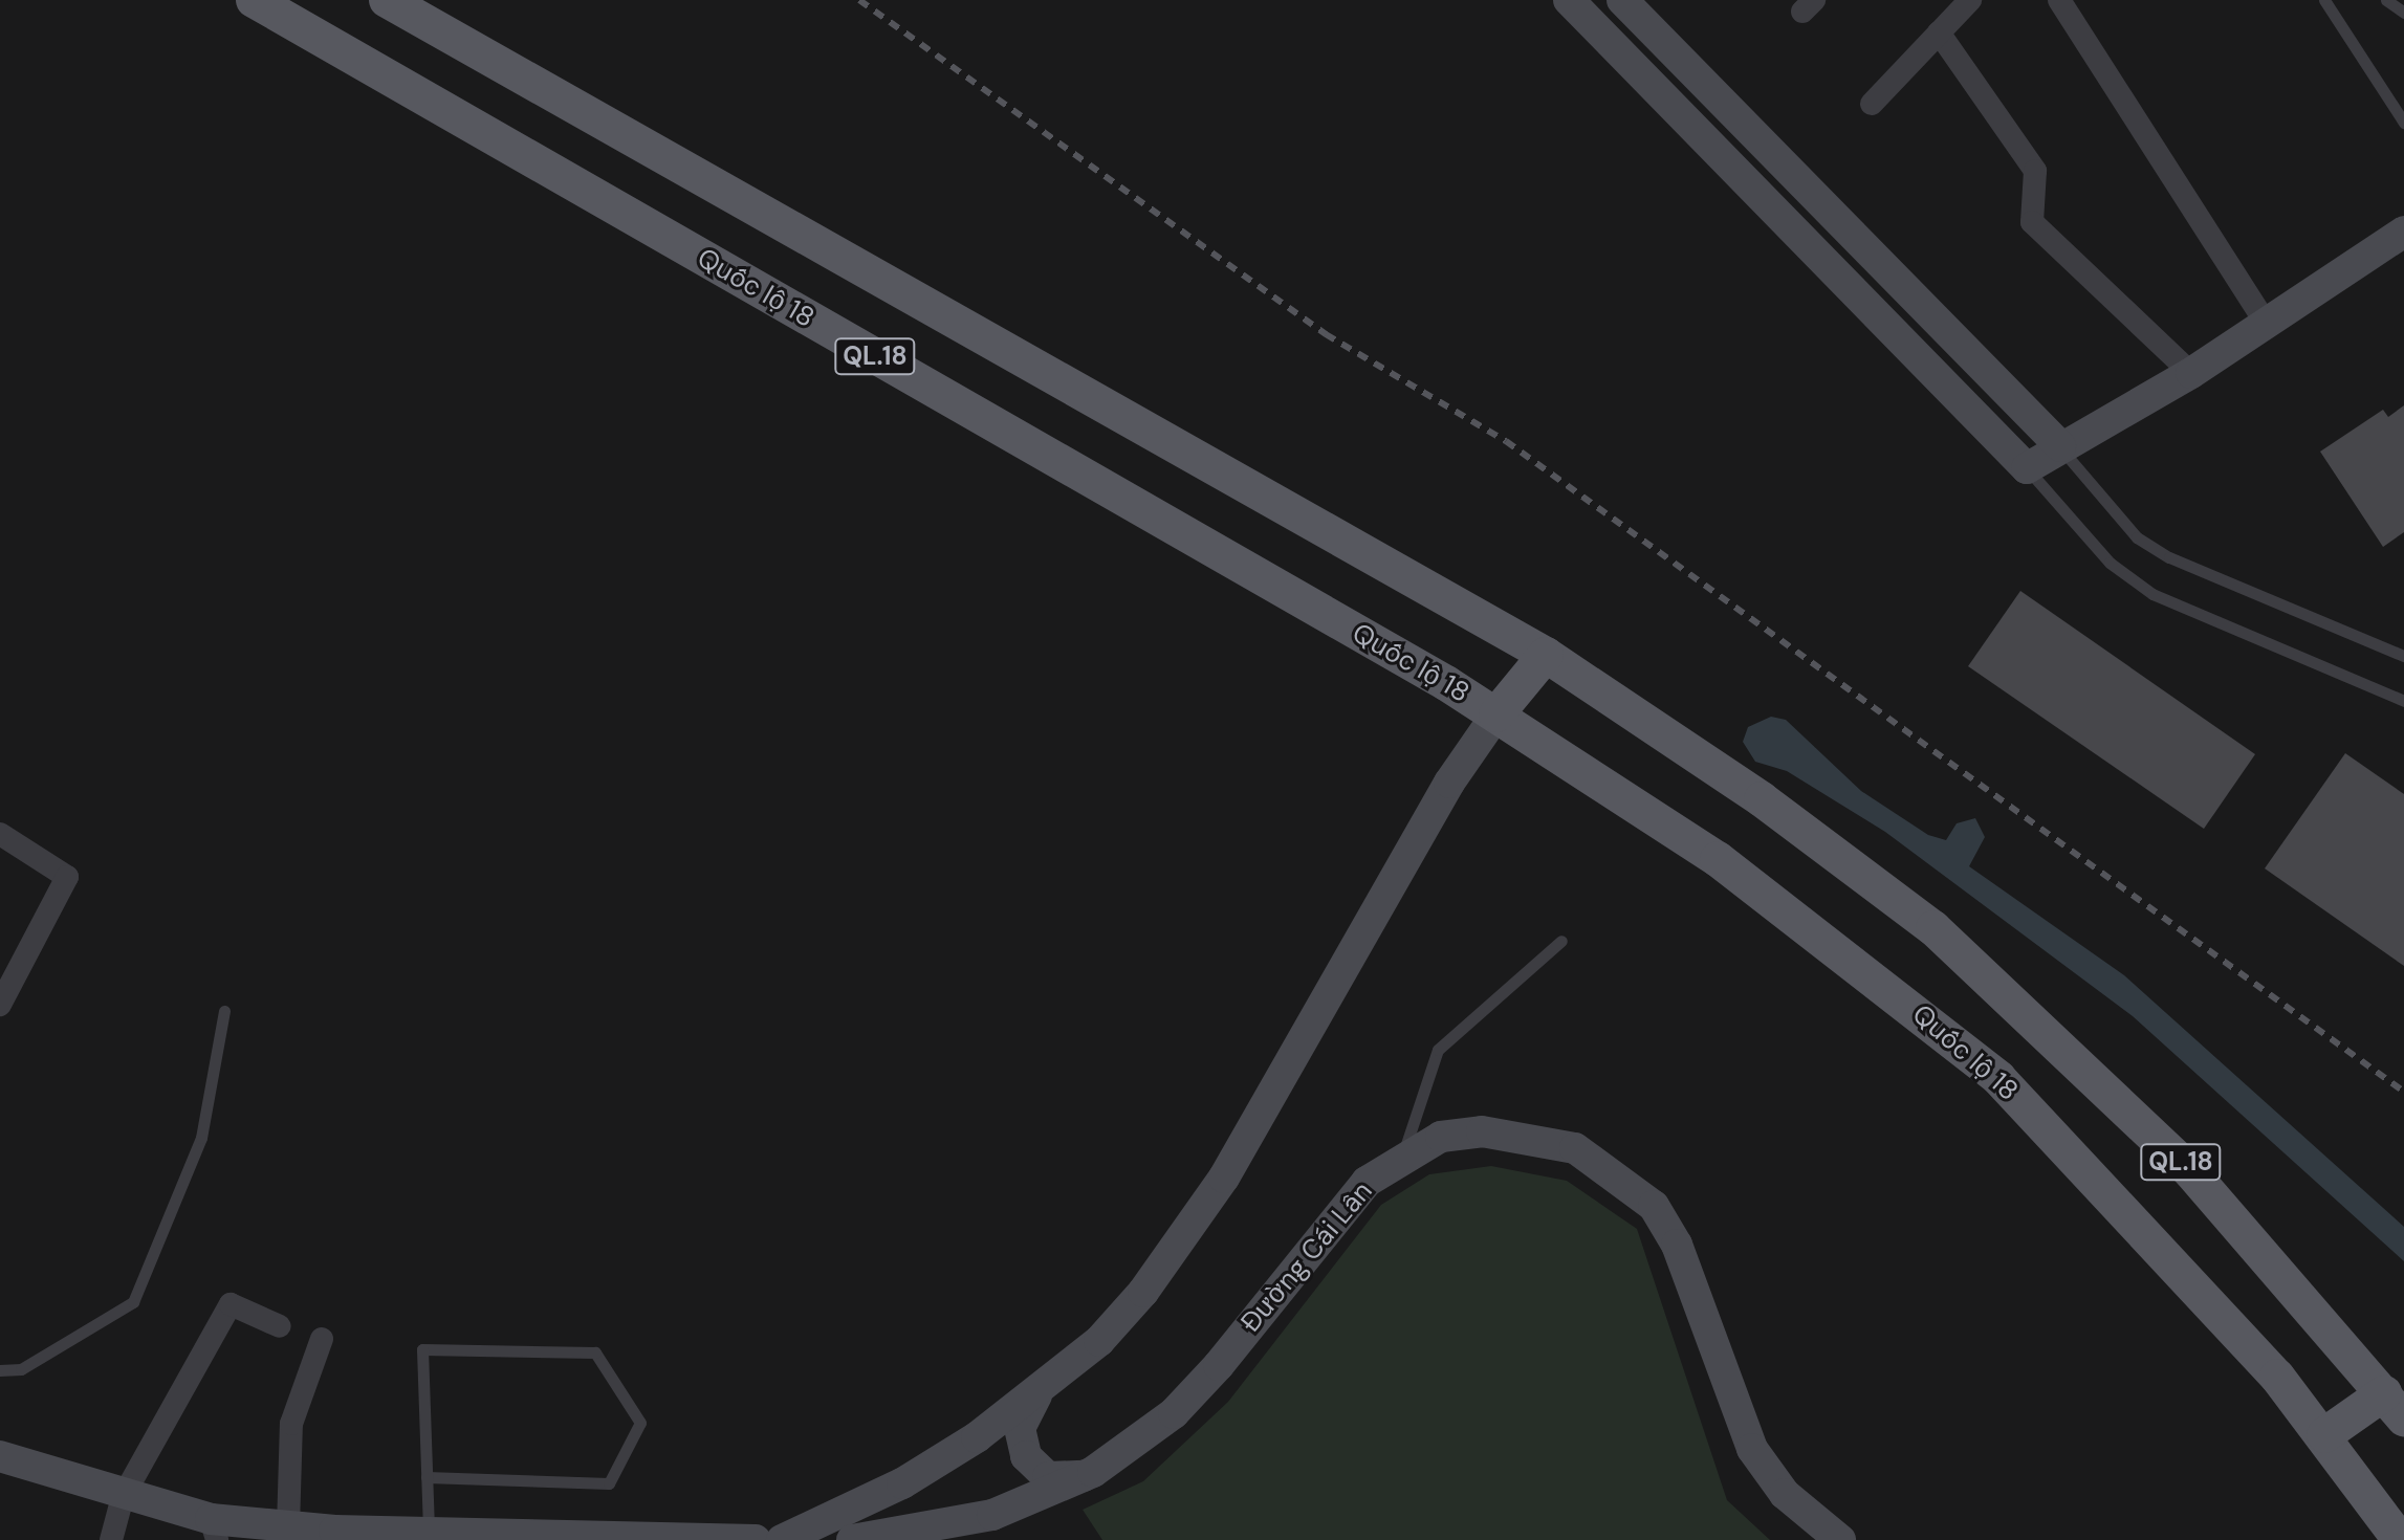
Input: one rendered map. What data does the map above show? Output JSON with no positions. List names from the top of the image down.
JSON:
{
  "streets": {
    "main road": ["Quốc lộ 18", "QL.18", "Đường Cái Lân"]
  }
}
